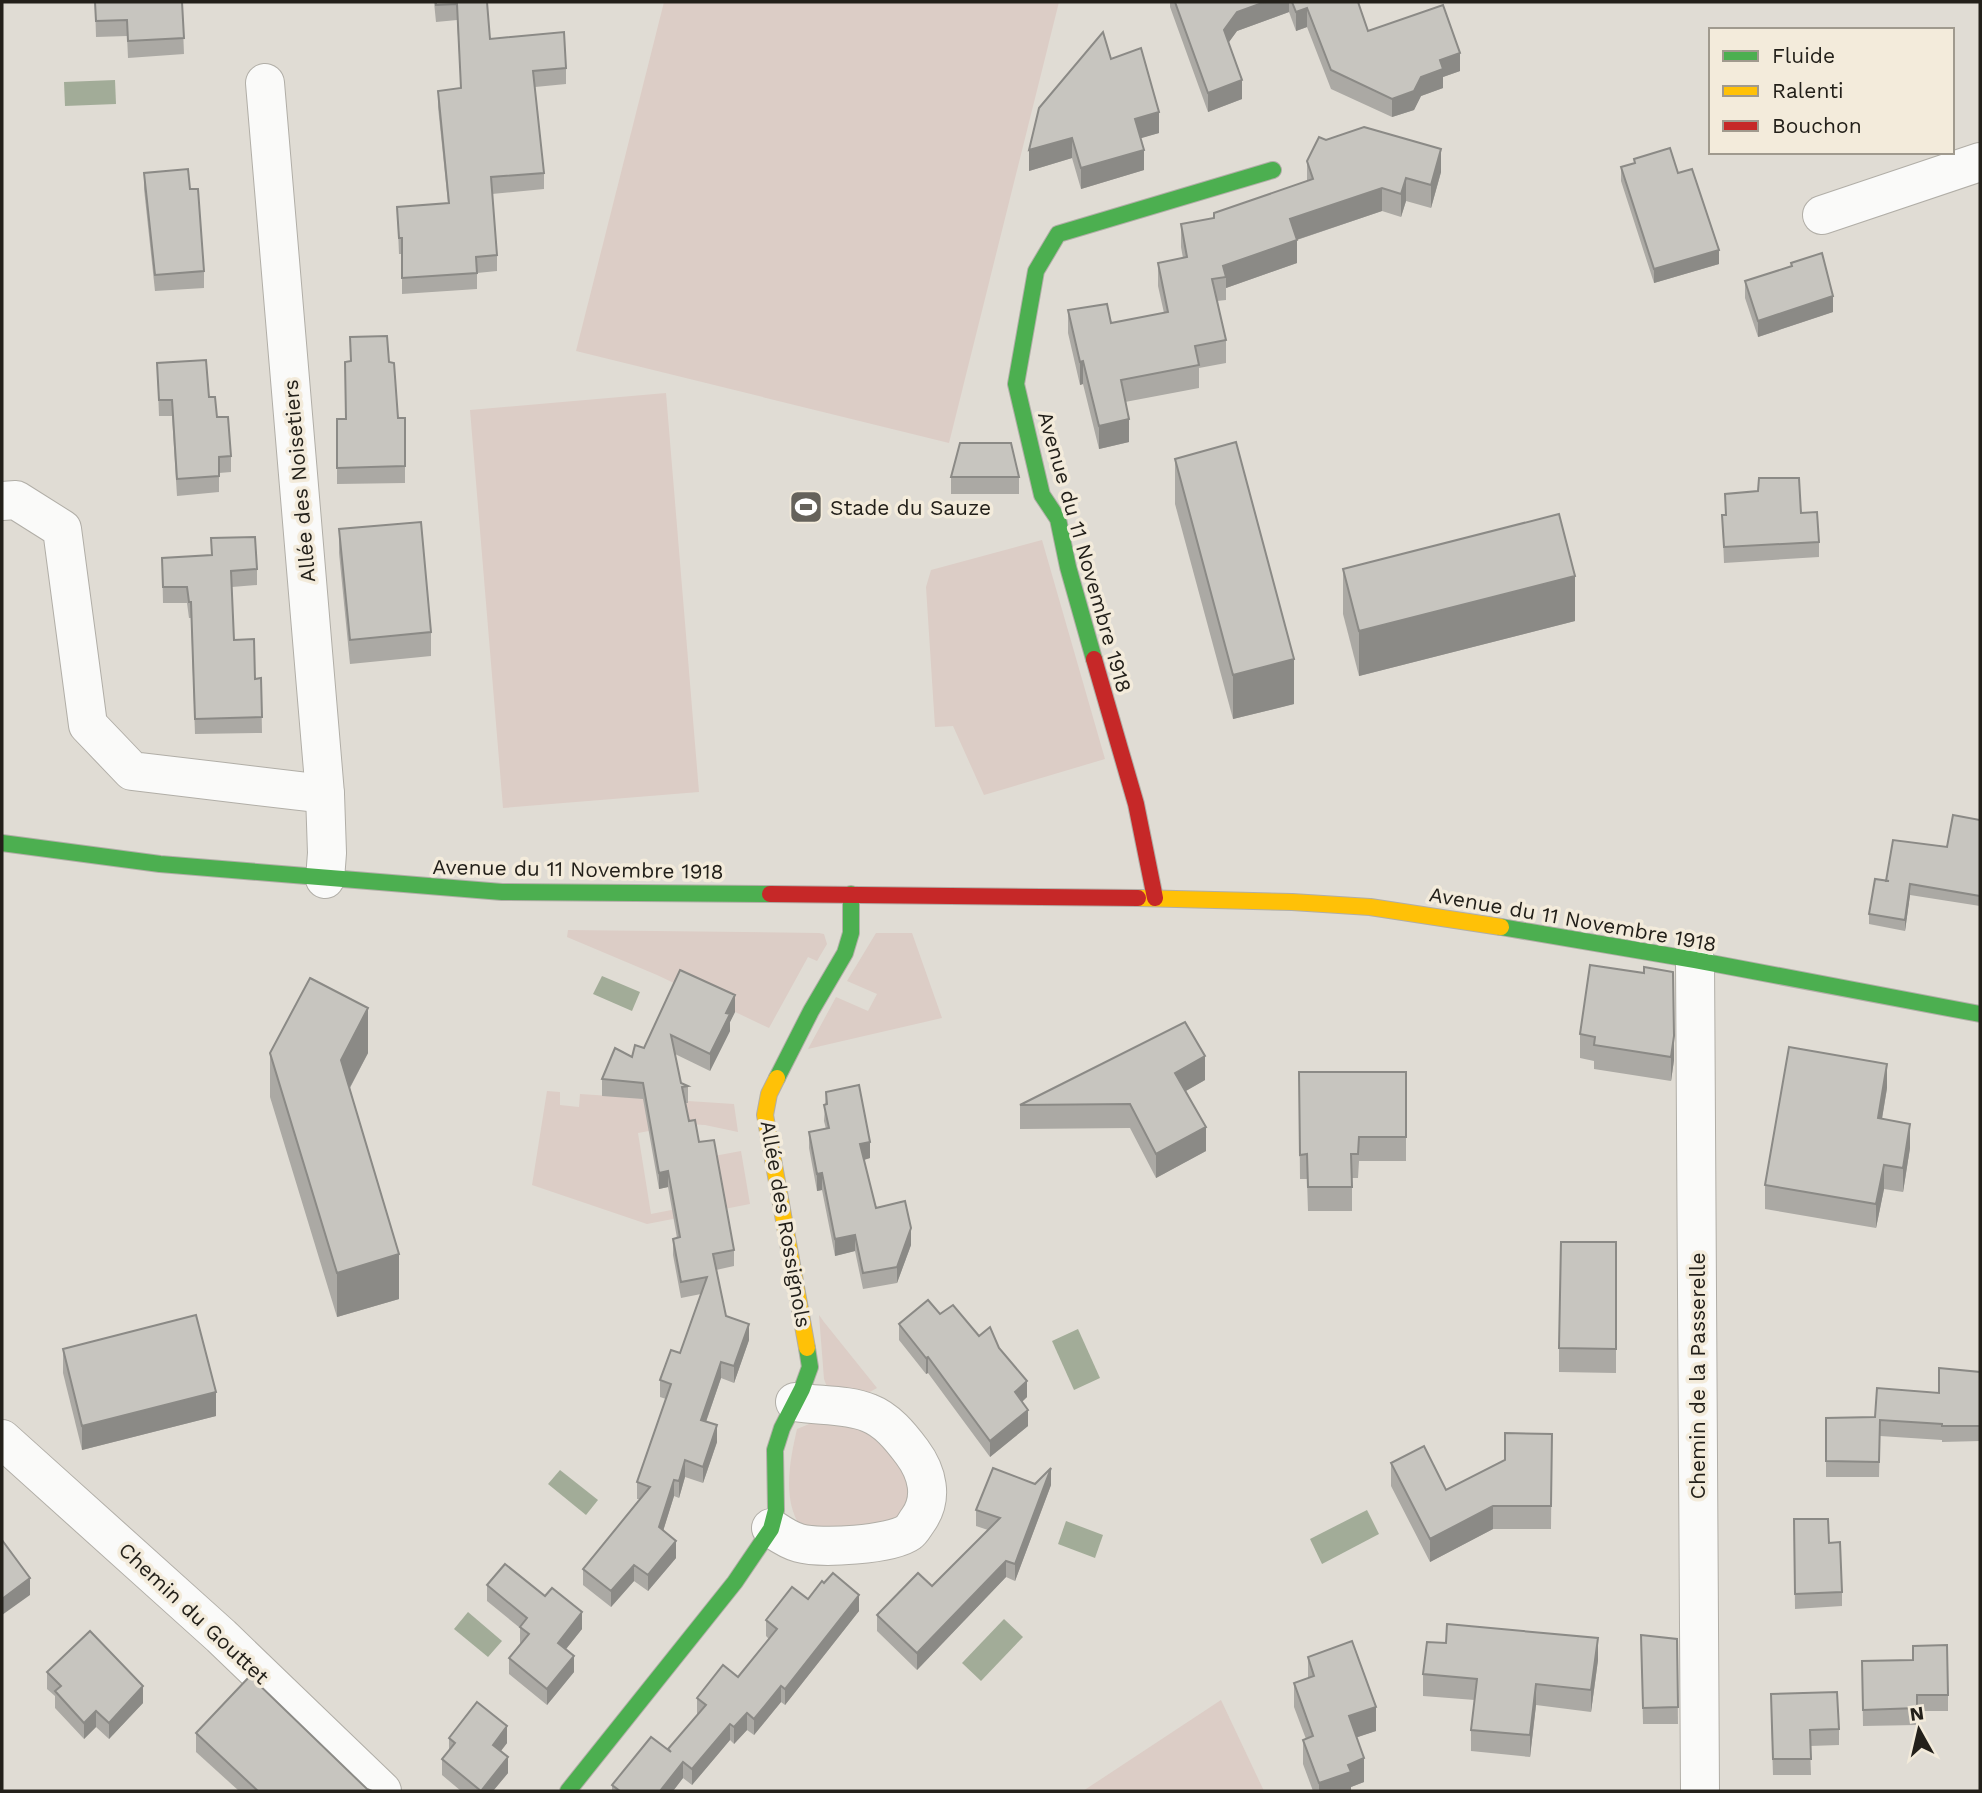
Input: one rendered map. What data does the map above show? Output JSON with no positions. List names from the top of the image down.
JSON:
{
  "streets": {
    "main road": ["Avenue du 11 Novembre 1918", "Allée des Rossignols"],
    "street": ["Allée des Noisetiers", "Chemin de la Passerelle", "Chemin du Gouttet"]
  },
  "crossings": [
    ["Allée des Noisetiers", "Avenue du 11 Novembre 1918"],
    ["Avenue du 11 Novembre 1918", "Allée des Rossignols"],
    ["Avenue du 11 Novembre 1918", "Chemin de la Passerelle"]
  ],
  "places": {
    "sports": ["Stade du Sauze"]
  },
  "legend": ["Fluide", "Ralenti", "Bouchon"],
  "north": "top"
}
